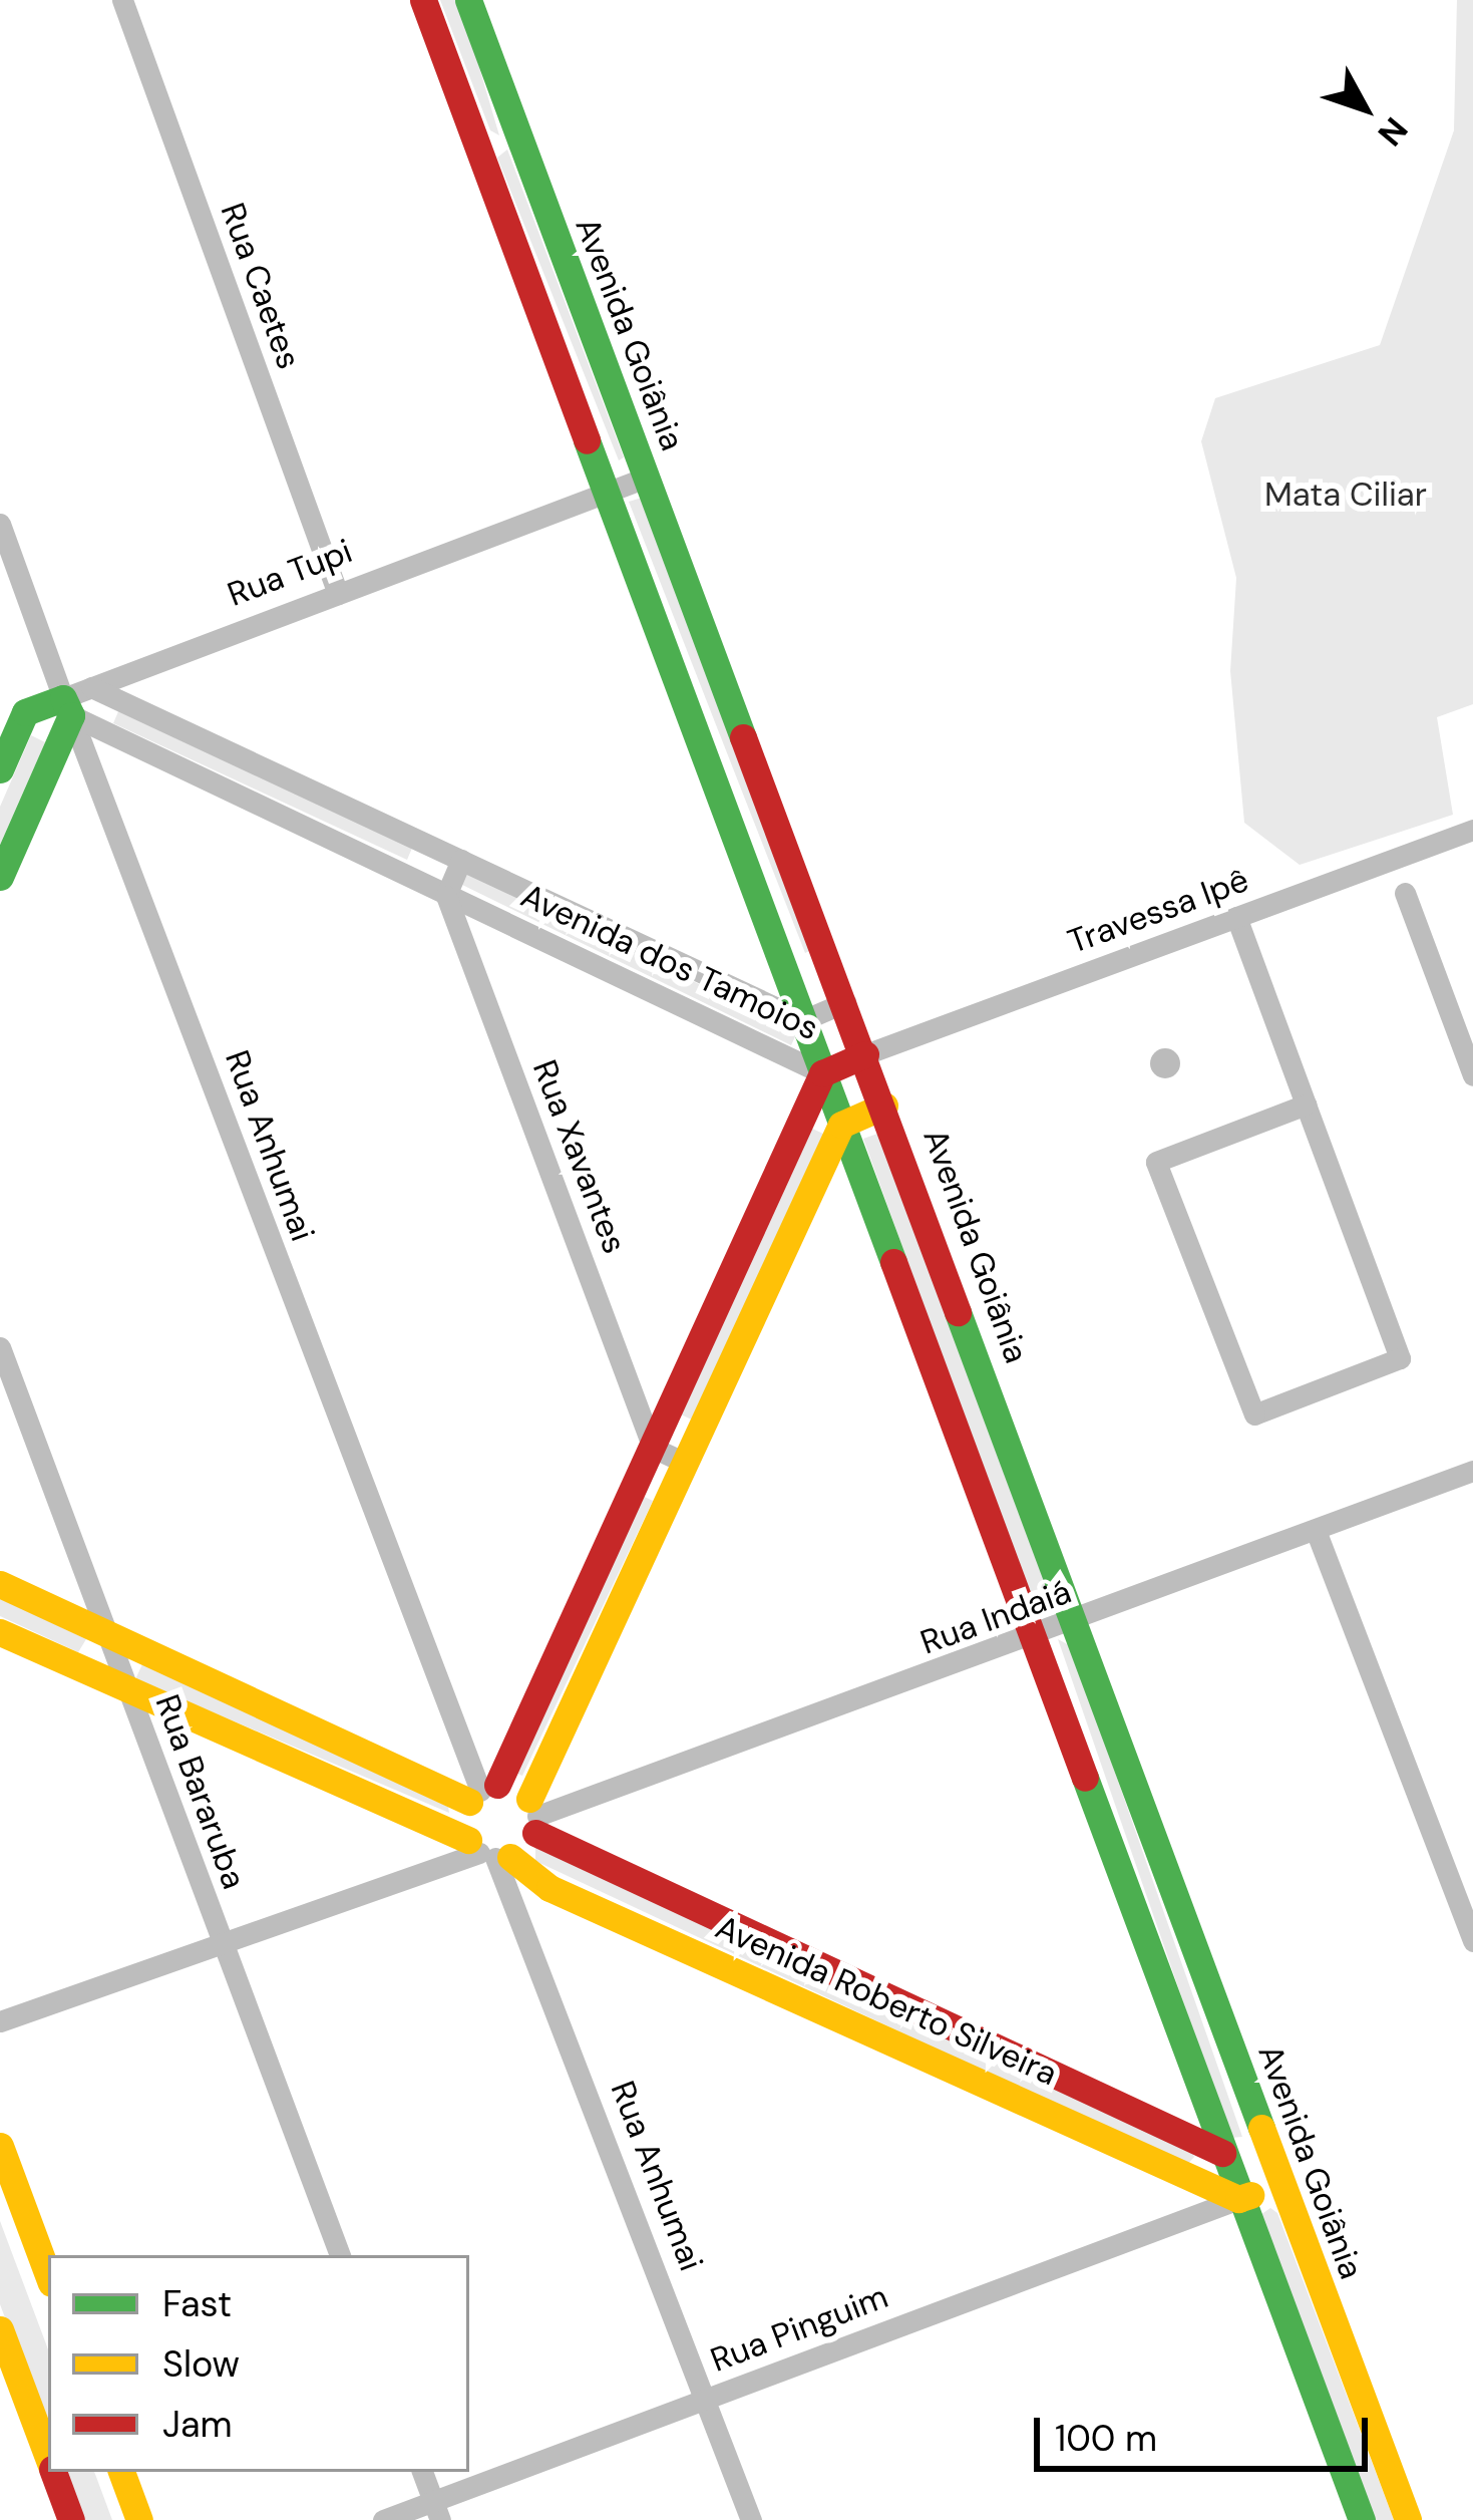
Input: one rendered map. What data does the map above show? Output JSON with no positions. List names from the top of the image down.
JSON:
{
  "streets": {
    "street": [
      "Rua Caetes",
      "Avenida Goiânia",
      "Rua Tupi",
      "Travessa Ipê",
      "Avenida dos Tamoios",
      "Rua Anhumai",
      "Rua Xavantes",
      "Rua Indaiá",
      "Rua Bararuba",
      "Avenida Roberto Silveira",
      "Rua Pinguim"
    ]
  },
  "crossings": [
    ["Rua Caetes", "Rua Tupi"],
    ["Avenida Goiânia", "Rua Tupi"],
    ["Avenida Goiânia", "Travessa Ipê"],
    ["Avenida Goiânia", "Rua Indaiá"],
    ["Rua Tupi", "Avenida dos Tamoios"],
    ["Rua Tupi", "Rua Anhumai"],
    ["Avenida dos Tamoios", "Rua Anhumai"],
    ["Avenida dos Tamoios", "Rua Xavantes"],
    ["Avenida dos Tamoios", "Avenida Roberto Silveira"],
    ["Rua Anhumai", "Avenida Roberto Silveira"],
    ["Rua Anhumai", "Rua Pinguim"],
    ["Rua Indaiá", "Avenida Roberto Silveira"],
    ["Rua Bararuba", "Avenida Roberto Silveira"],
    ["Avenida Roberto Silveira", "Rua Pinguim"]
  ],
  "parks": ["Mata Ciliar"],
  "legend": ["Fast", "Slow", "Jam"],
  "scale_bar": "100 m",
  "north": "bottom right"
}
